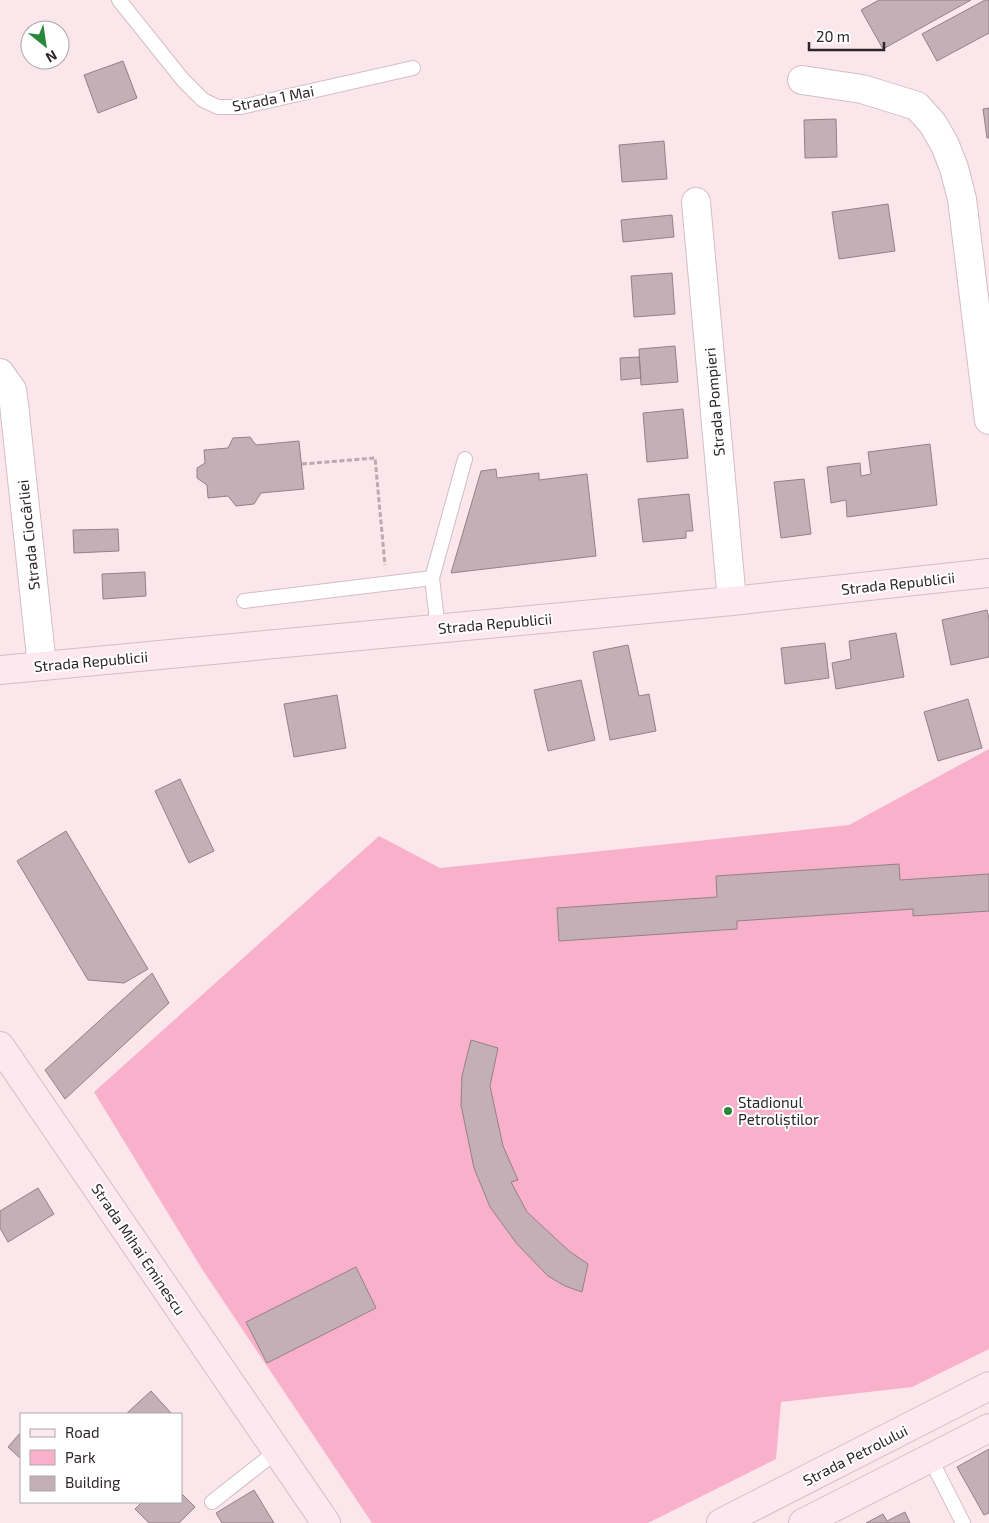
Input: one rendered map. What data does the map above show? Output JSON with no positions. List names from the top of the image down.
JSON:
{
  "streets": {
    "main road": ["Strada Republicii", "Strada Mihai Eminescu", "Strada Petrolului"],
    "street": ["Strada Pompieri", "Strada Ciocârliei"],
    "lane": ["Strada 1 Mai"]
  },
  "crossings": [
    ["Strada Pompieri", "Strada Republicii"],
    ["Strada Ciocârliei", "Strada Republicii"]
  ],
  "places": ["Stadionul Petroliștilor"],
  "legend": ["Road", "Park", "Building"],
  "scale_bar": "20 m",
  "north": "bottom right"
}
